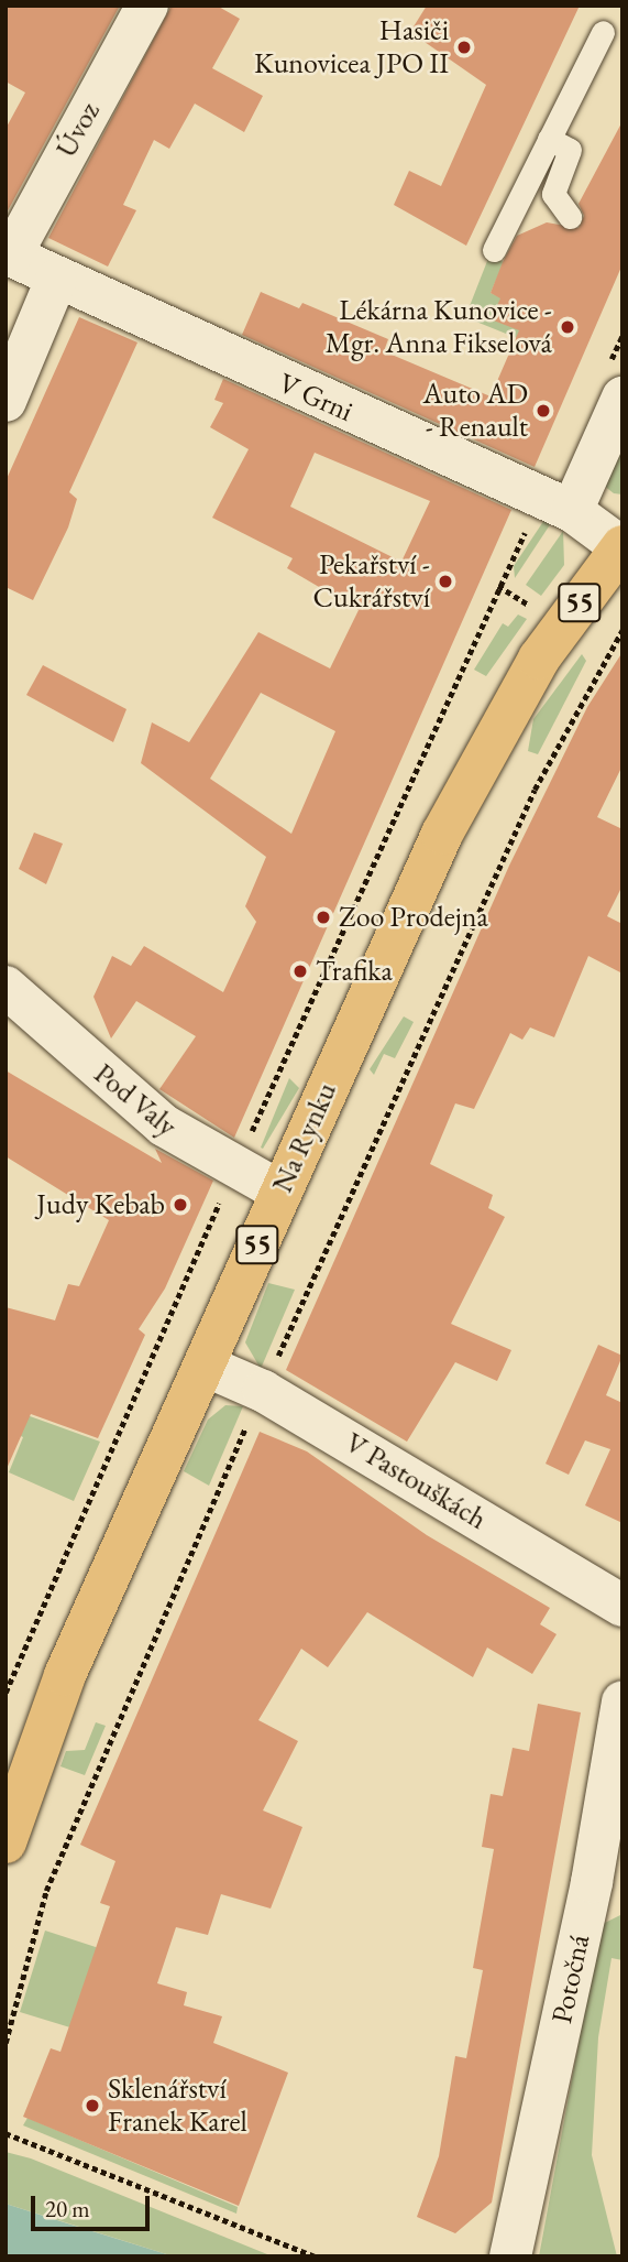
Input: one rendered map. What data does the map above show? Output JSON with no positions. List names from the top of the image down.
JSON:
{
  "streets": {
    "main road": ["55", "Na Rynku"],
    "street": [
      "Úvoz",
      "V Grni",
      "Pod Valy",
      "V Pastouškách",
      "Potočná"
    ]
  },
  "crossings": [
    ["Úvoz", "V Grni"],
    ["V Grni", "Na Rynku"],
    ["Pod Valy", "Na Rynku"],
    ["Na Rynku", "V Pastouškách"]
  ],
  "places": [
    "Hasiči Kunovicea JPO II",
    "Lékárna Kunovice - Mgr. Anna Fikselová",
    "Auto AD - Renault",
    "Pekařství - Cukrářství",
    "Zoo Prodejna",
    "Trafika",
    "Judy Kebab",
    "Sklenářství Franek Karel"
  ],
  "scale_bar": "20 m"
}
